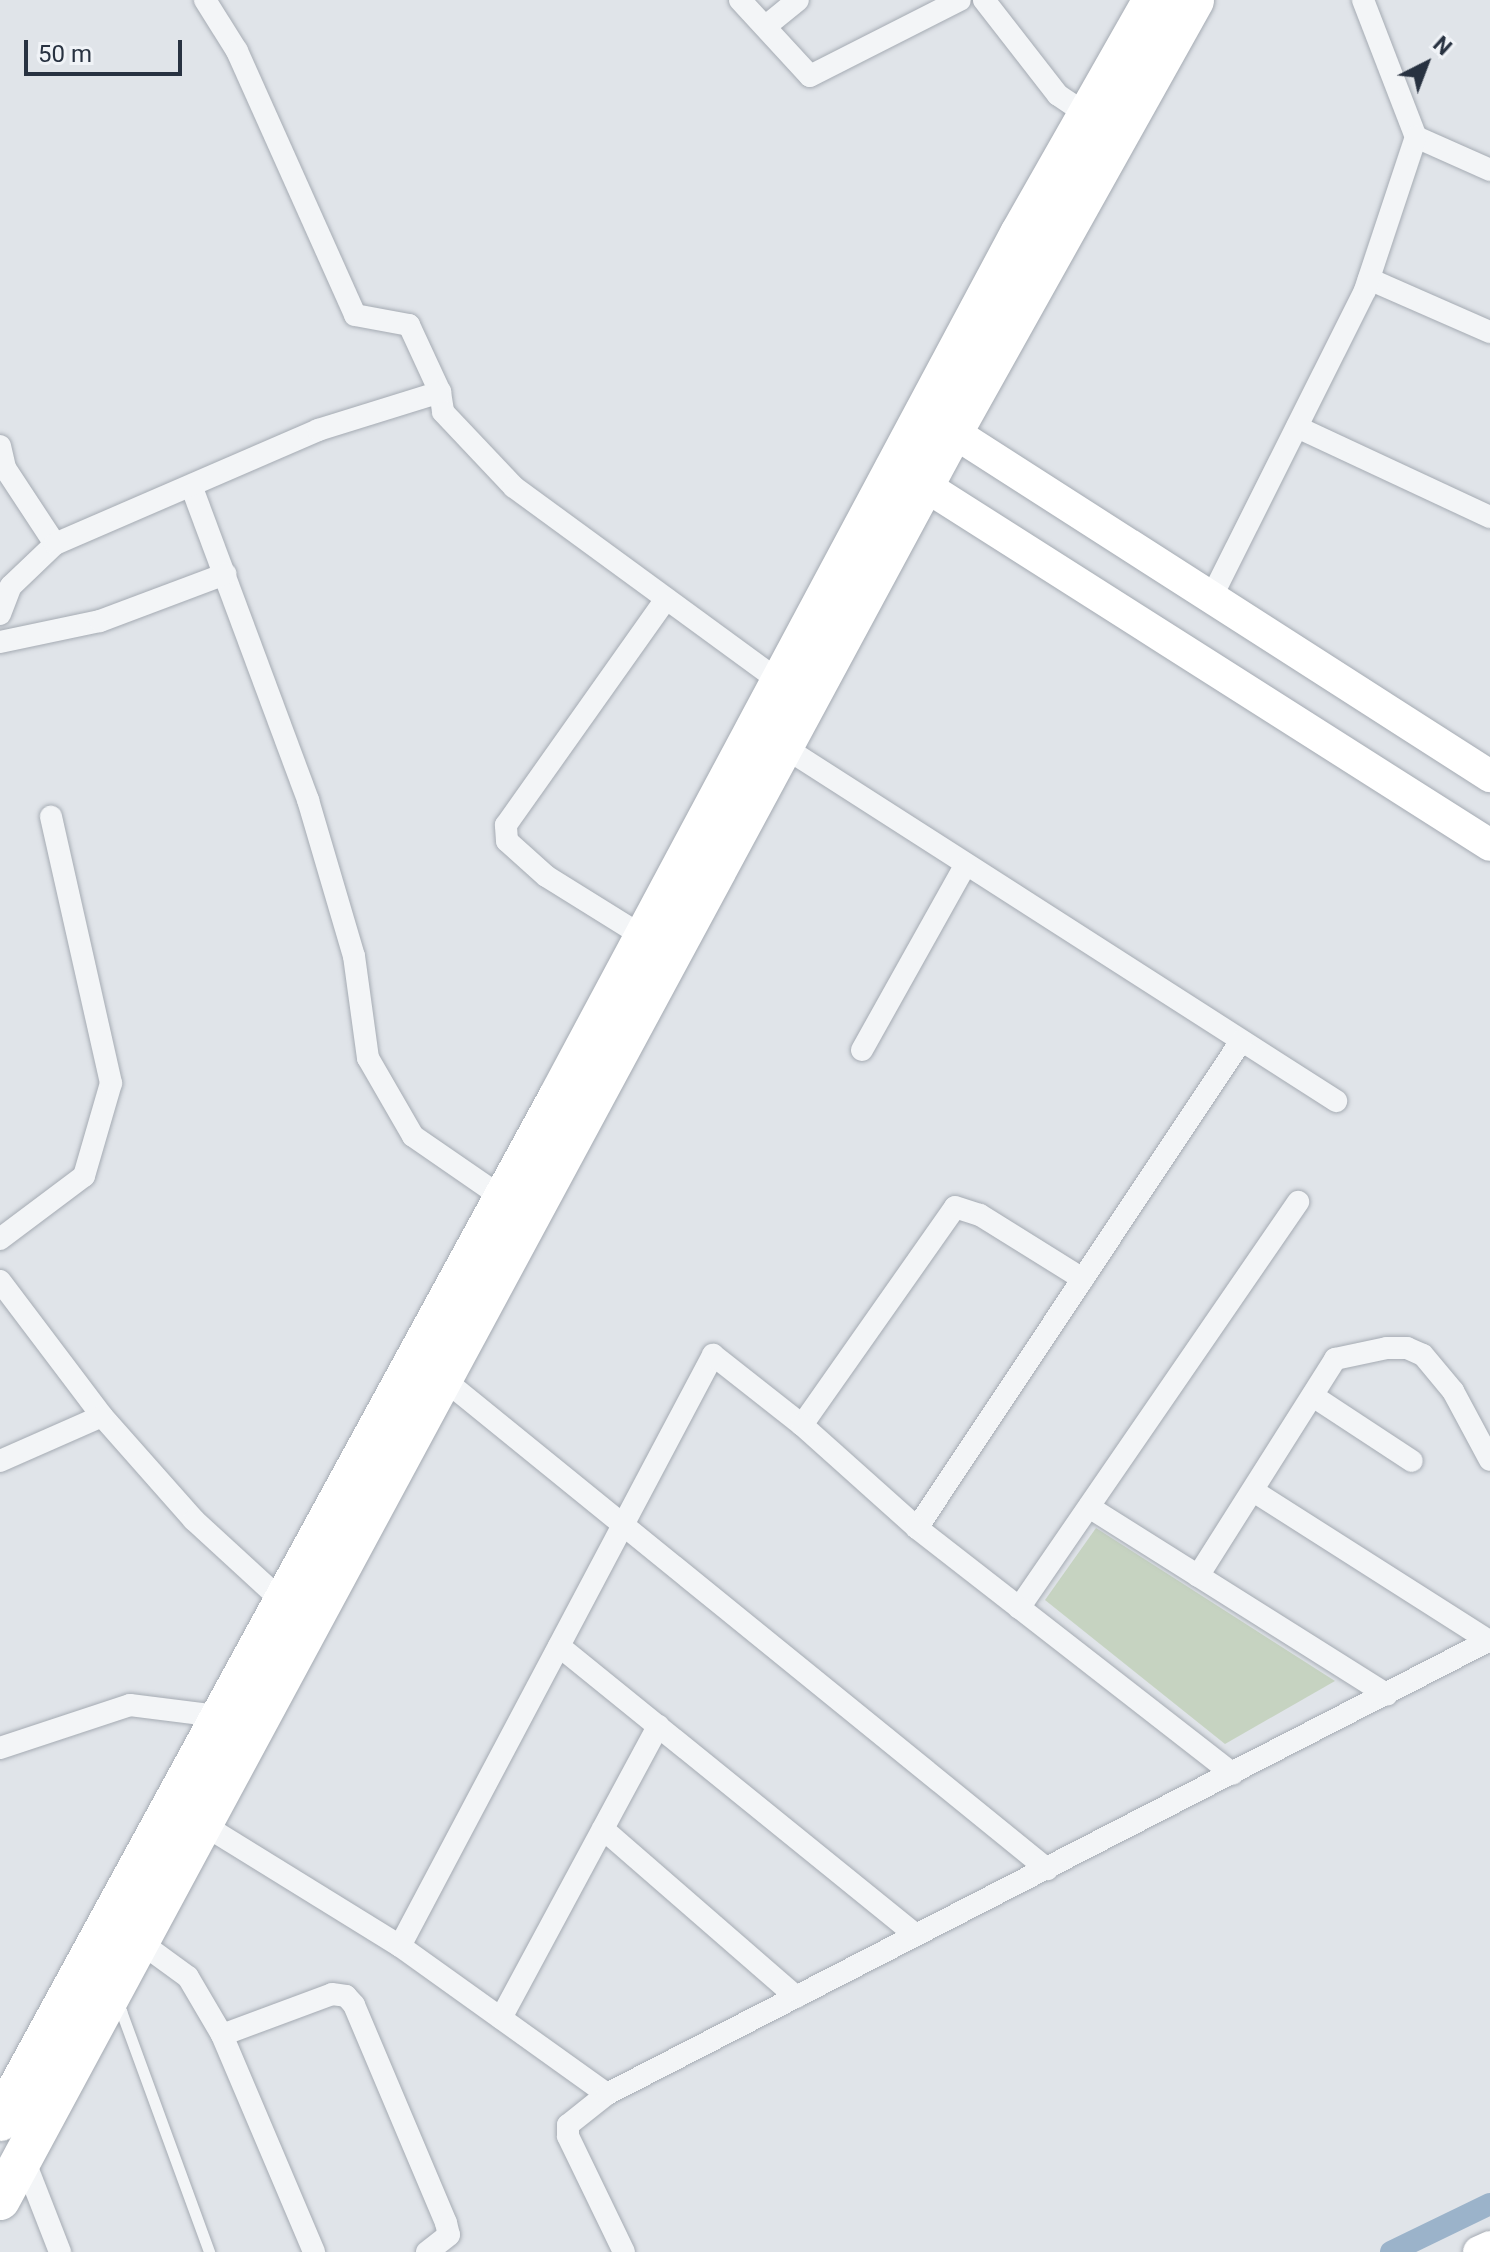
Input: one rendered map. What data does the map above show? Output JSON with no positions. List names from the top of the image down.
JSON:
{
  "scale_bar": "50 m",
  "north": "top right"
}
